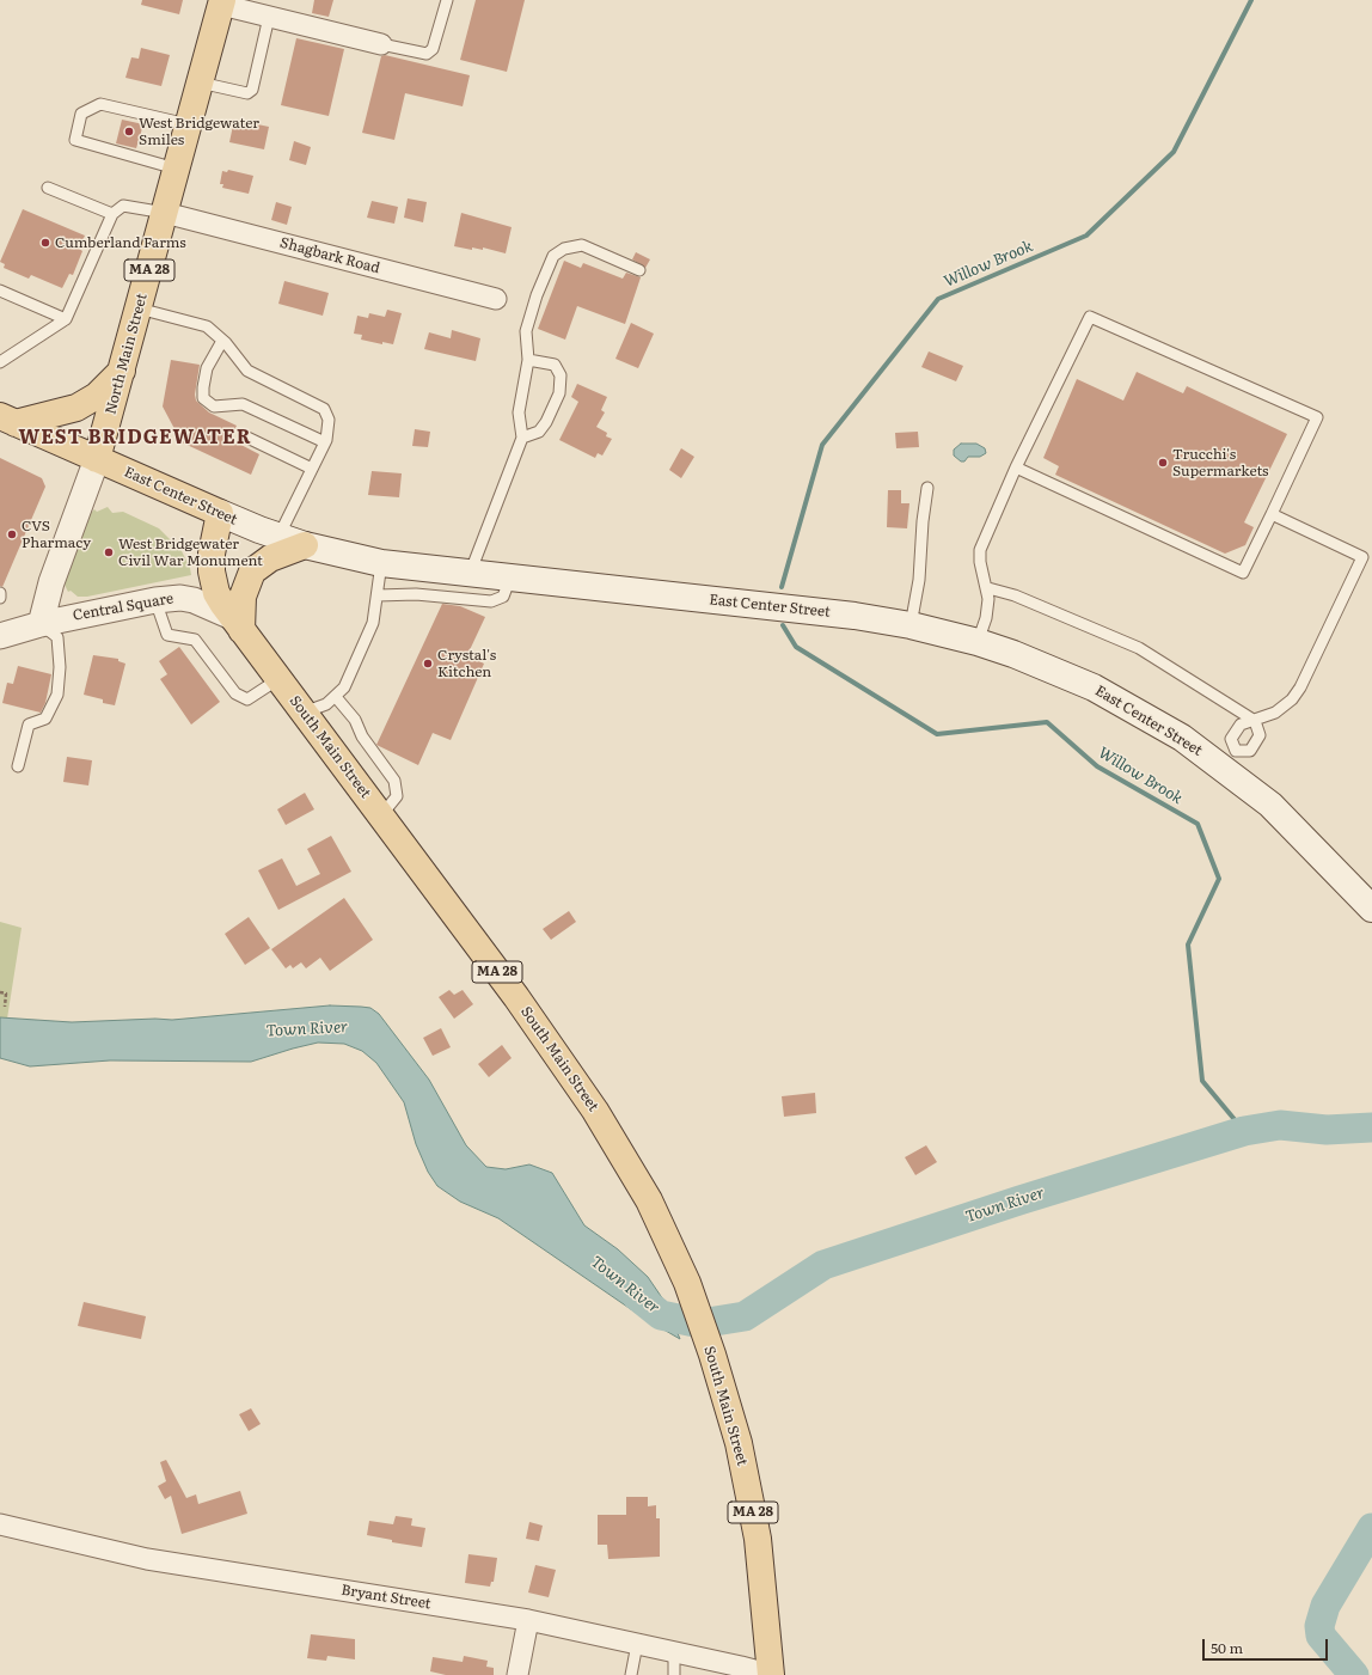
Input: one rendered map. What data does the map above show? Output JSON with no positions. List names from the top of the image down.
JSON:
{
  "streets": {
    "main road": [
      "MA 28",
      "North Main Street",
      "East Center Street",
      "South Main Street"
    ],
    "street": ["Shagbark Road", "Central Square", "Bryant Street"]
  },
  "crossings": [
    ["Shagbark Road", "North Main Street"],
    ["North Main Street", "East Center Street"],
    ["East Center Street", "Central Square"],
    ["East Center Street", "South Main Street"],
    ["Central Square", "South Main Street"],
    ["South Main Street", "Bryant Street"]
  ],
  "districts": ["WEST BRIDGEWATER"],
  "water": ["Willow Brook", "Town River"],
  "places": [
    "West Bridgewater Smiles",
    "Cumberland Farms",
    "Trucchi's Supermarkets",
    "CVS Pharmacy",
    "West Bridgewater Civil War Monument",
    "Crystal's Kitchen"
  ],
  "scale_bar": "50 m"
}
